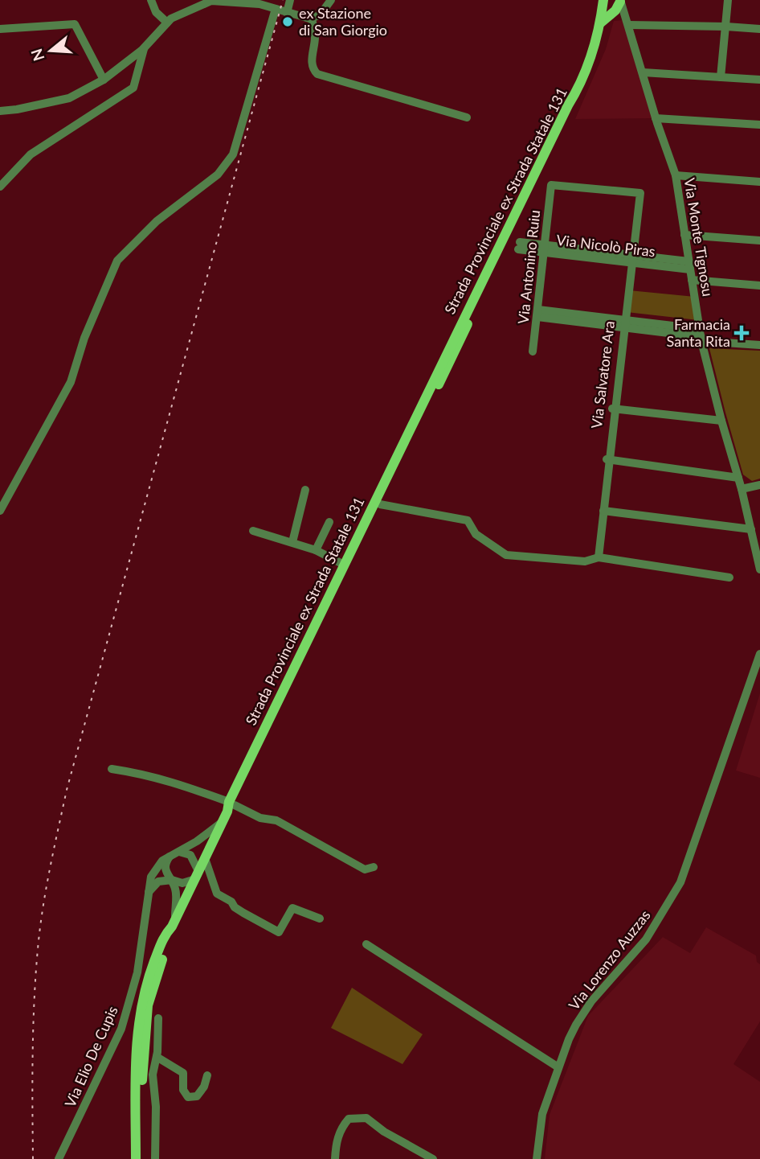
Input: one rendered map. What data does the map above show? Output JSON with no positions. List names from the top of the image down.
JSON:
{
  "streets": {
    "main road": ["Strada Provinciale ex Strada Statale 131"],
    "street": [
      "Via Monte Tignosu",
      "Via Nicolò Piras",
      "Via Antonino Ruiu",
      "Via Salvatore Ara",
      "Via Lorenzo Auzzas",
      "Via Elio De Cupis"
    ]
  },
  "crossings": [
    ["Strada Provinciale ex Strada Statale 131", "Via Elio De Cupis"],
    ["Via Monte Tignosu", "Via Nicolò Piras"],
    ["Via Nicolò Piras", "Via Antonino Ruiu"],
    ["Via Nicolò Piras", "Via Salvatore Ara"],
    ["Via Antonino Ruiu", "Via Salvatore Ara"]
  ],
  "places": {
    "other": ["ex Stazione di San Giorgio"],
    "health": ["Farmacia Santa Rita"]
  },
  "north": "left"
}
